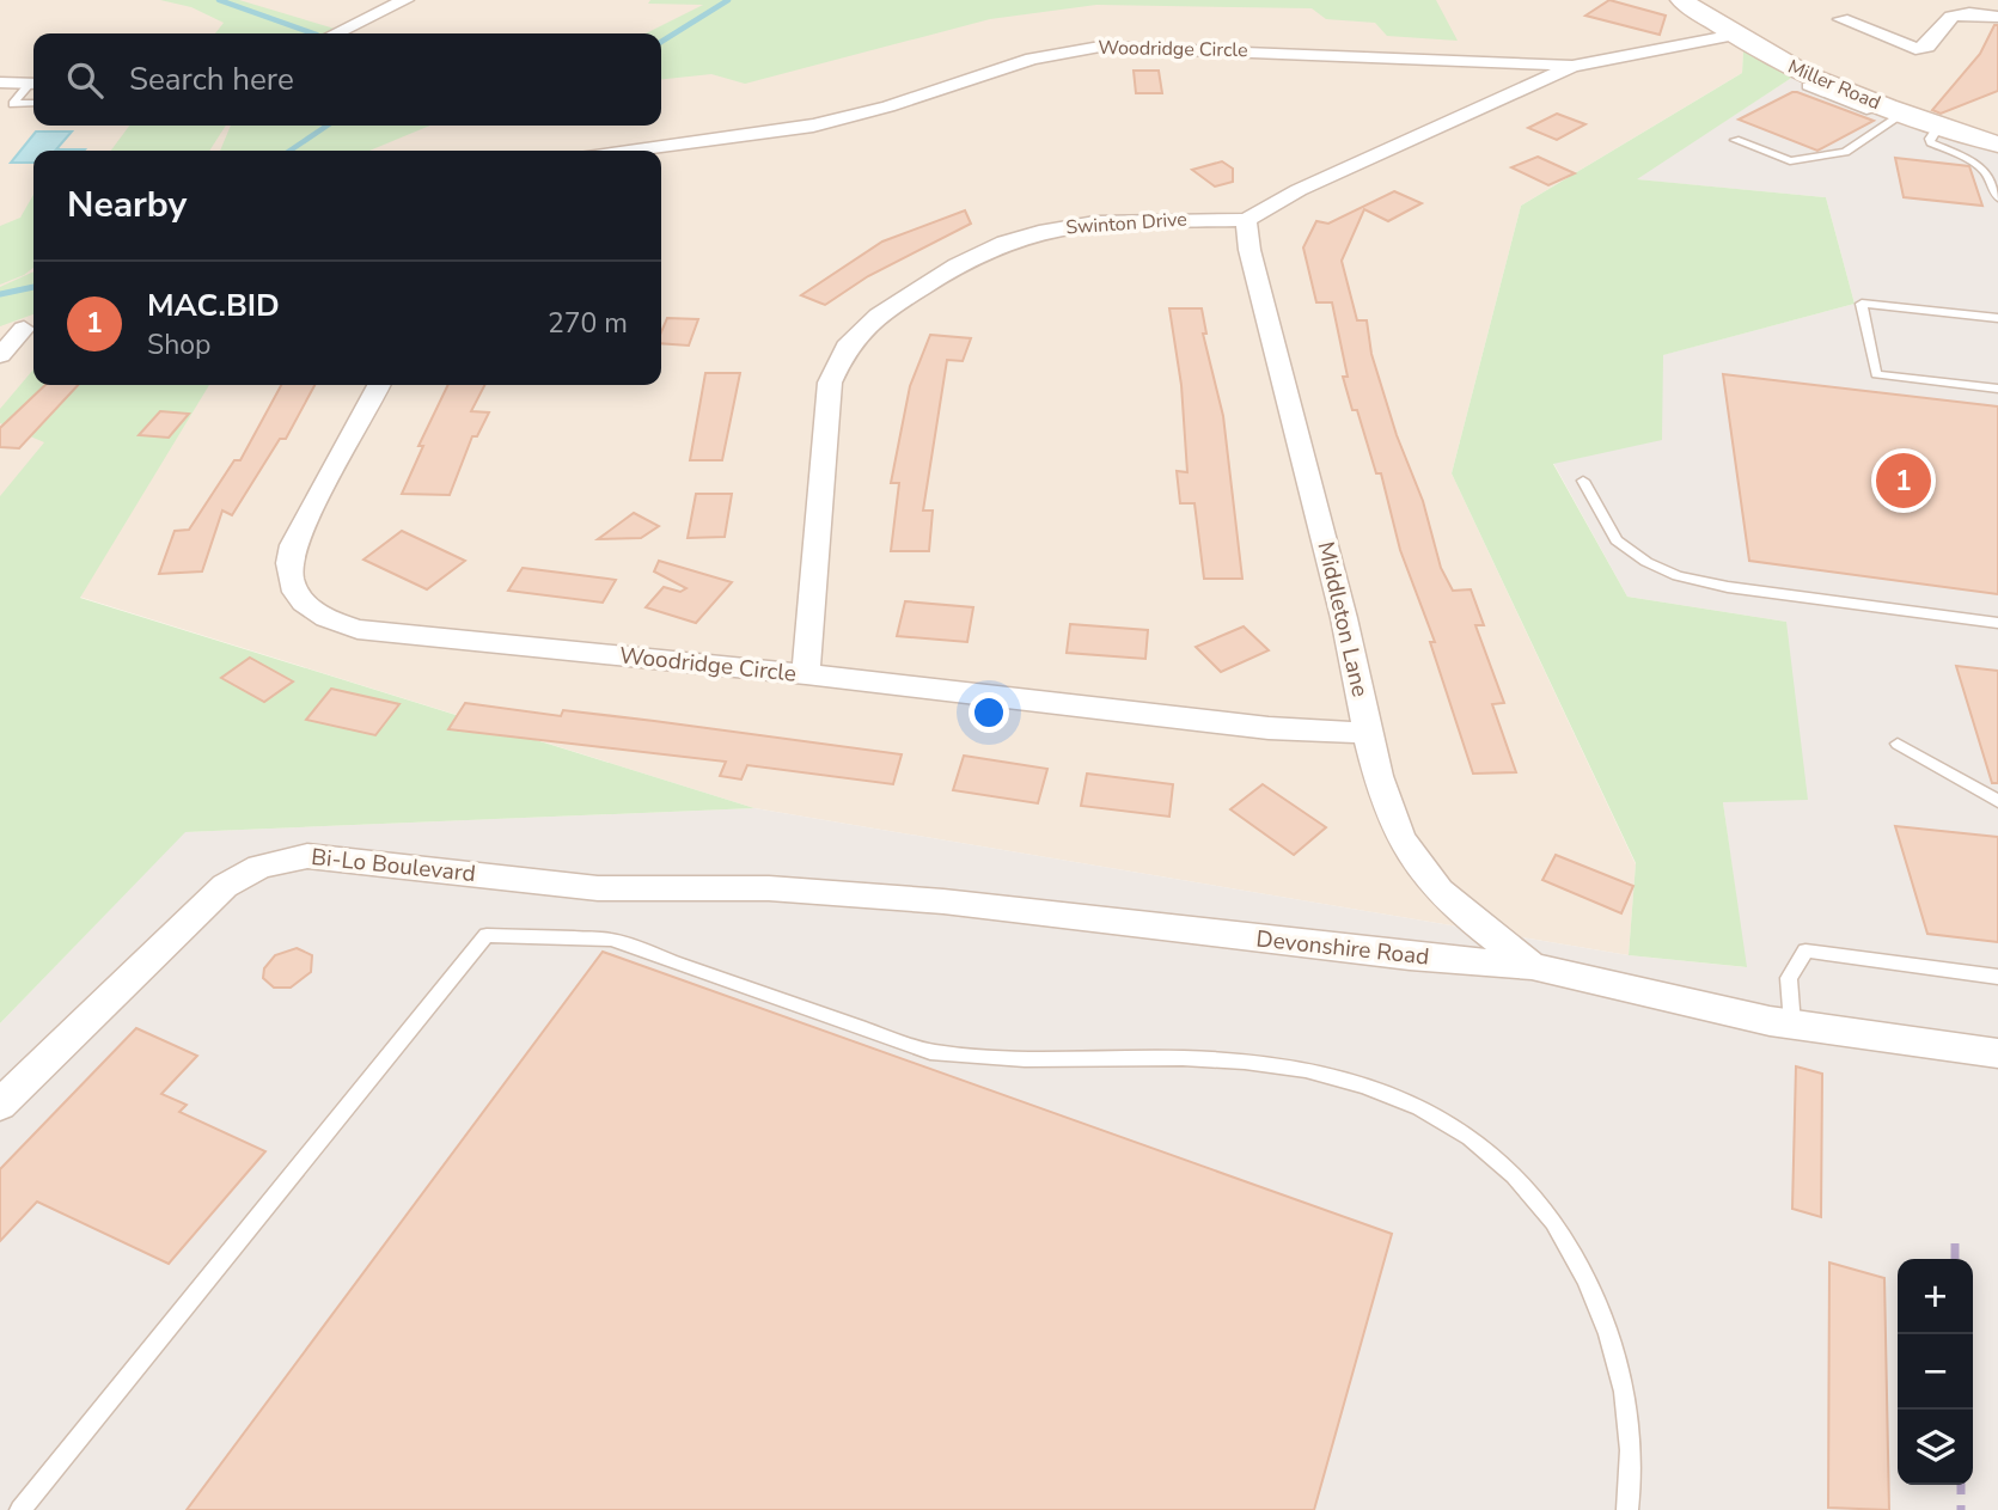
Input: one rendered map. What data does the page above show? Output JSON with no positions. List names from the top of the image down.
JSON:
{
  "streets": {
    "street": [
      "Woodridge Circle",
      "Miller Road",
      "Swinton Drive",
      "Middleton Lane",
      "Bi-Lo Boulevard",
      "Devonshire Road"
    ]
  },
  "crossings": [
    ["Woodridge Circle", "Swinton Drive"],
    ["Woodridge Circle", "Middleton Lane"],
    ["Miller Road", "Swinton Drive"],
    ["Swinton Drive", "Middleton Lane"],
    ["Middleton Lane", "Devonshire Road"],
    ["Bi-Lo Boulevard", "Devonshire Road"]
  ],
  "page": {
    "search": "Search here",
    "heading": "Nearby",
    "list": [
      {
        "mark": "1",
        "name": "MAC.BID",
        "note": "Shop",
        "value": "270 m"
      }
    ],
    "pins": "1",
    "map_buttons": ["+", "−"]
  }
}
